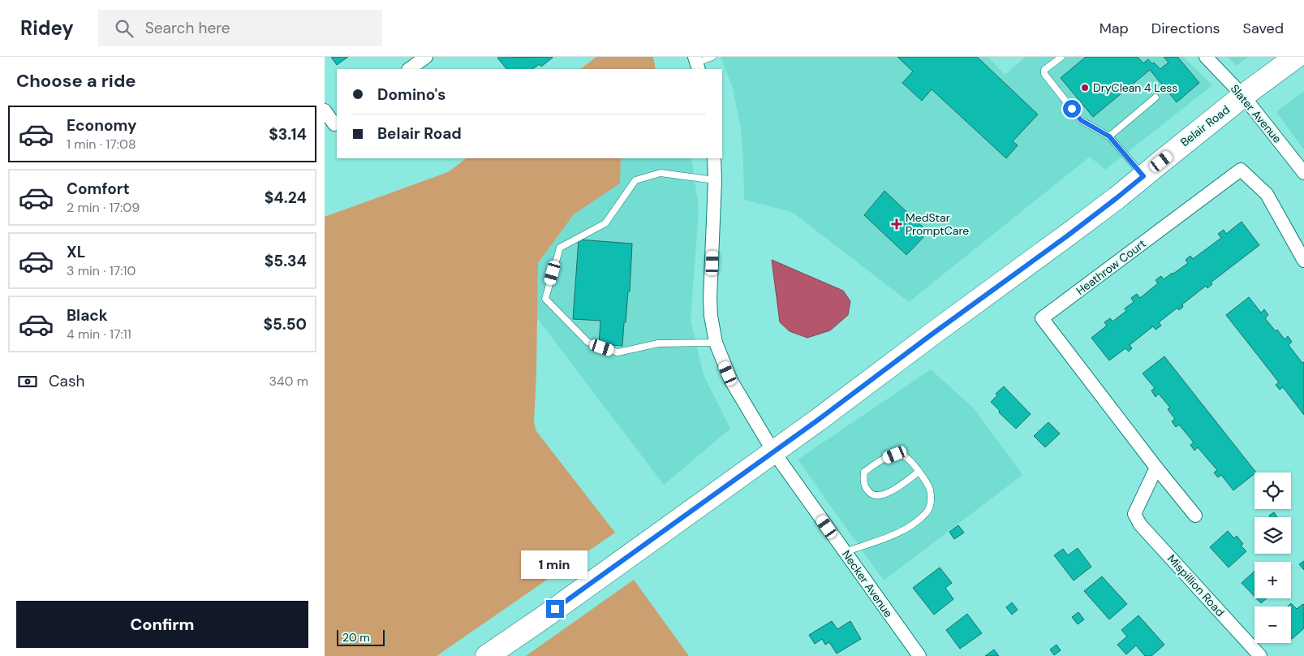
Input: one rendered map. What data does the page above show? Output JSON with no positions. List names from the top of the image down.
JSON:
{
  "streets": {
    "highway": ["Belair Road"],
    "street": [
      "Slater Avenue",
      "Heathrow Court",
      "Necker Avenue",
      "Mispillion Road"
    ]
  },
  "crossings": [
    ["Slater Avenue", "Belair Road"],
    ["Belair Road", "Necker Avenue"],
    ["Heathrow Court", "Mispillion Road"]
  ],
  "places": {
    "other": ["DryClean 4 Less"],
    "health": ["MedStar PromptCare"]
  },
  "scale_bar": "20 m",
  "page": {
    "header": "Ridey",
    "search": "Search here",
    "nav": ["Map", "Directions", "Saved"],
    "heading": "Choose a ride",
    "banner": ["Domino's", "Belair Road"],
    "list": [
      {
        "name": "Economy",
        "note": "1 min · 17:08",
        "value": "$3.14"
      },
      {
        "name": "Comfort",
        "note": "2 min · 17:09",
        "value": "$4.24"
      },
      {
        "name": "XL",
        "note": "3 min · 17:10",
        "value": "$5.34"
      },
      {
        "name": "Black",
        "note": "4 min · 17:11",
        "value": "$5.50"
      }
    ],
    "pay": ["Cash", "340 m"],
    "map_buttons": ["+", "−"],
    "bubble": "1 min",
    "buttons": "Confirm",
    "scale": "20 m"
  }
}
